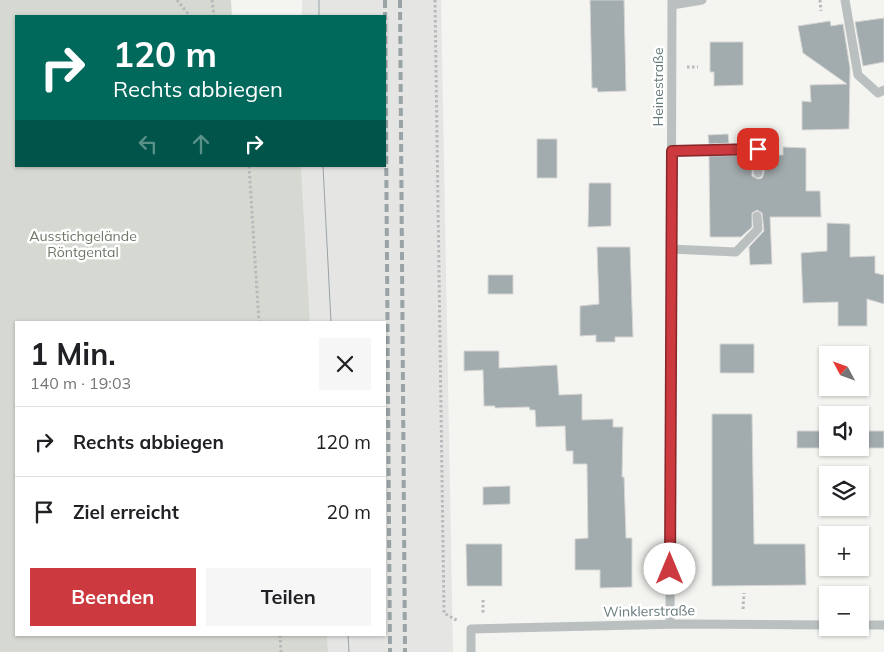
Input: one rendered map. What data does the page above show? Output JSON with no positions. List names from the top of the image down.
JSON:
{
  "streets": {
    "street": ["Heinestraße", "Winklerstraße"]
  },
  "crossings": [
    ["Heinestraße", "Winklerstraße"]
  ],
  "parks": ["Ausstichgelände Röntgental"],
  "north": "top left",
  "page": {
    "turn": ["120 m", "Rechts abbiegen"],
    "heading": ["1 Min.", "140 m · 19:03"],
    "map_buttons": ["+", "−"],
    "list": [
      {
        "name": "Rechts abbiegen",
        "value": "120 m"
      },
      {
        "name": "Ziel erreicht",
        "value": "20 m"
      }
    ],
    "buttons": ["Beenden", "Teilen"]
  }
}
